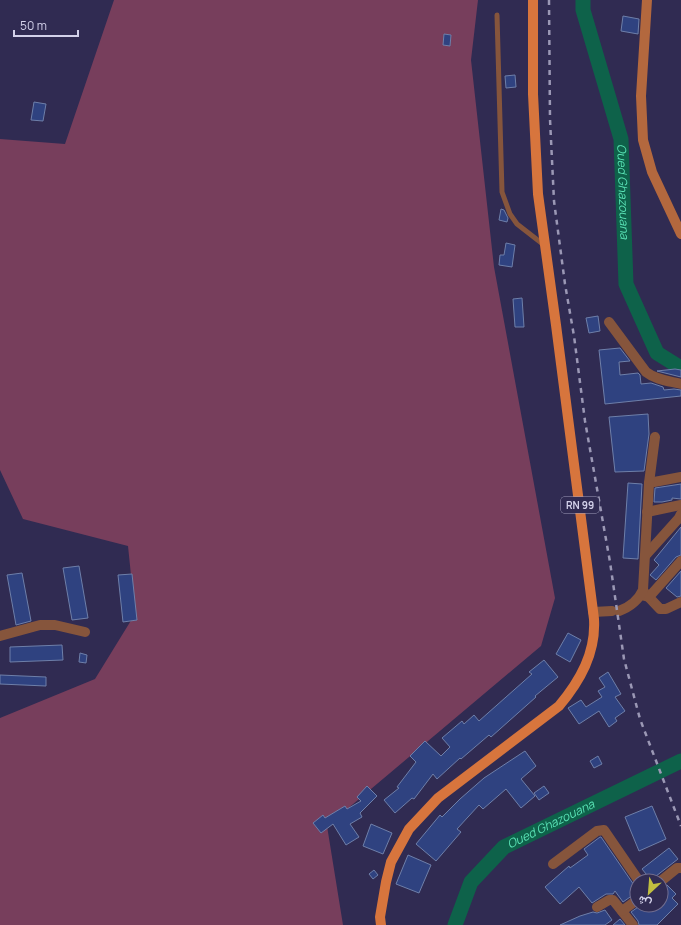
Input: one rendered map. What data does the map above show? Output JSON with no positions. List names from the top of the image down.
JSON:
{
  "streets": {
    "main road": ["RN 99"]
  },
  "water": ["Oued Ghazouana"],
  "scale_bar": "50 m",
  "north": "bottom left"
}
